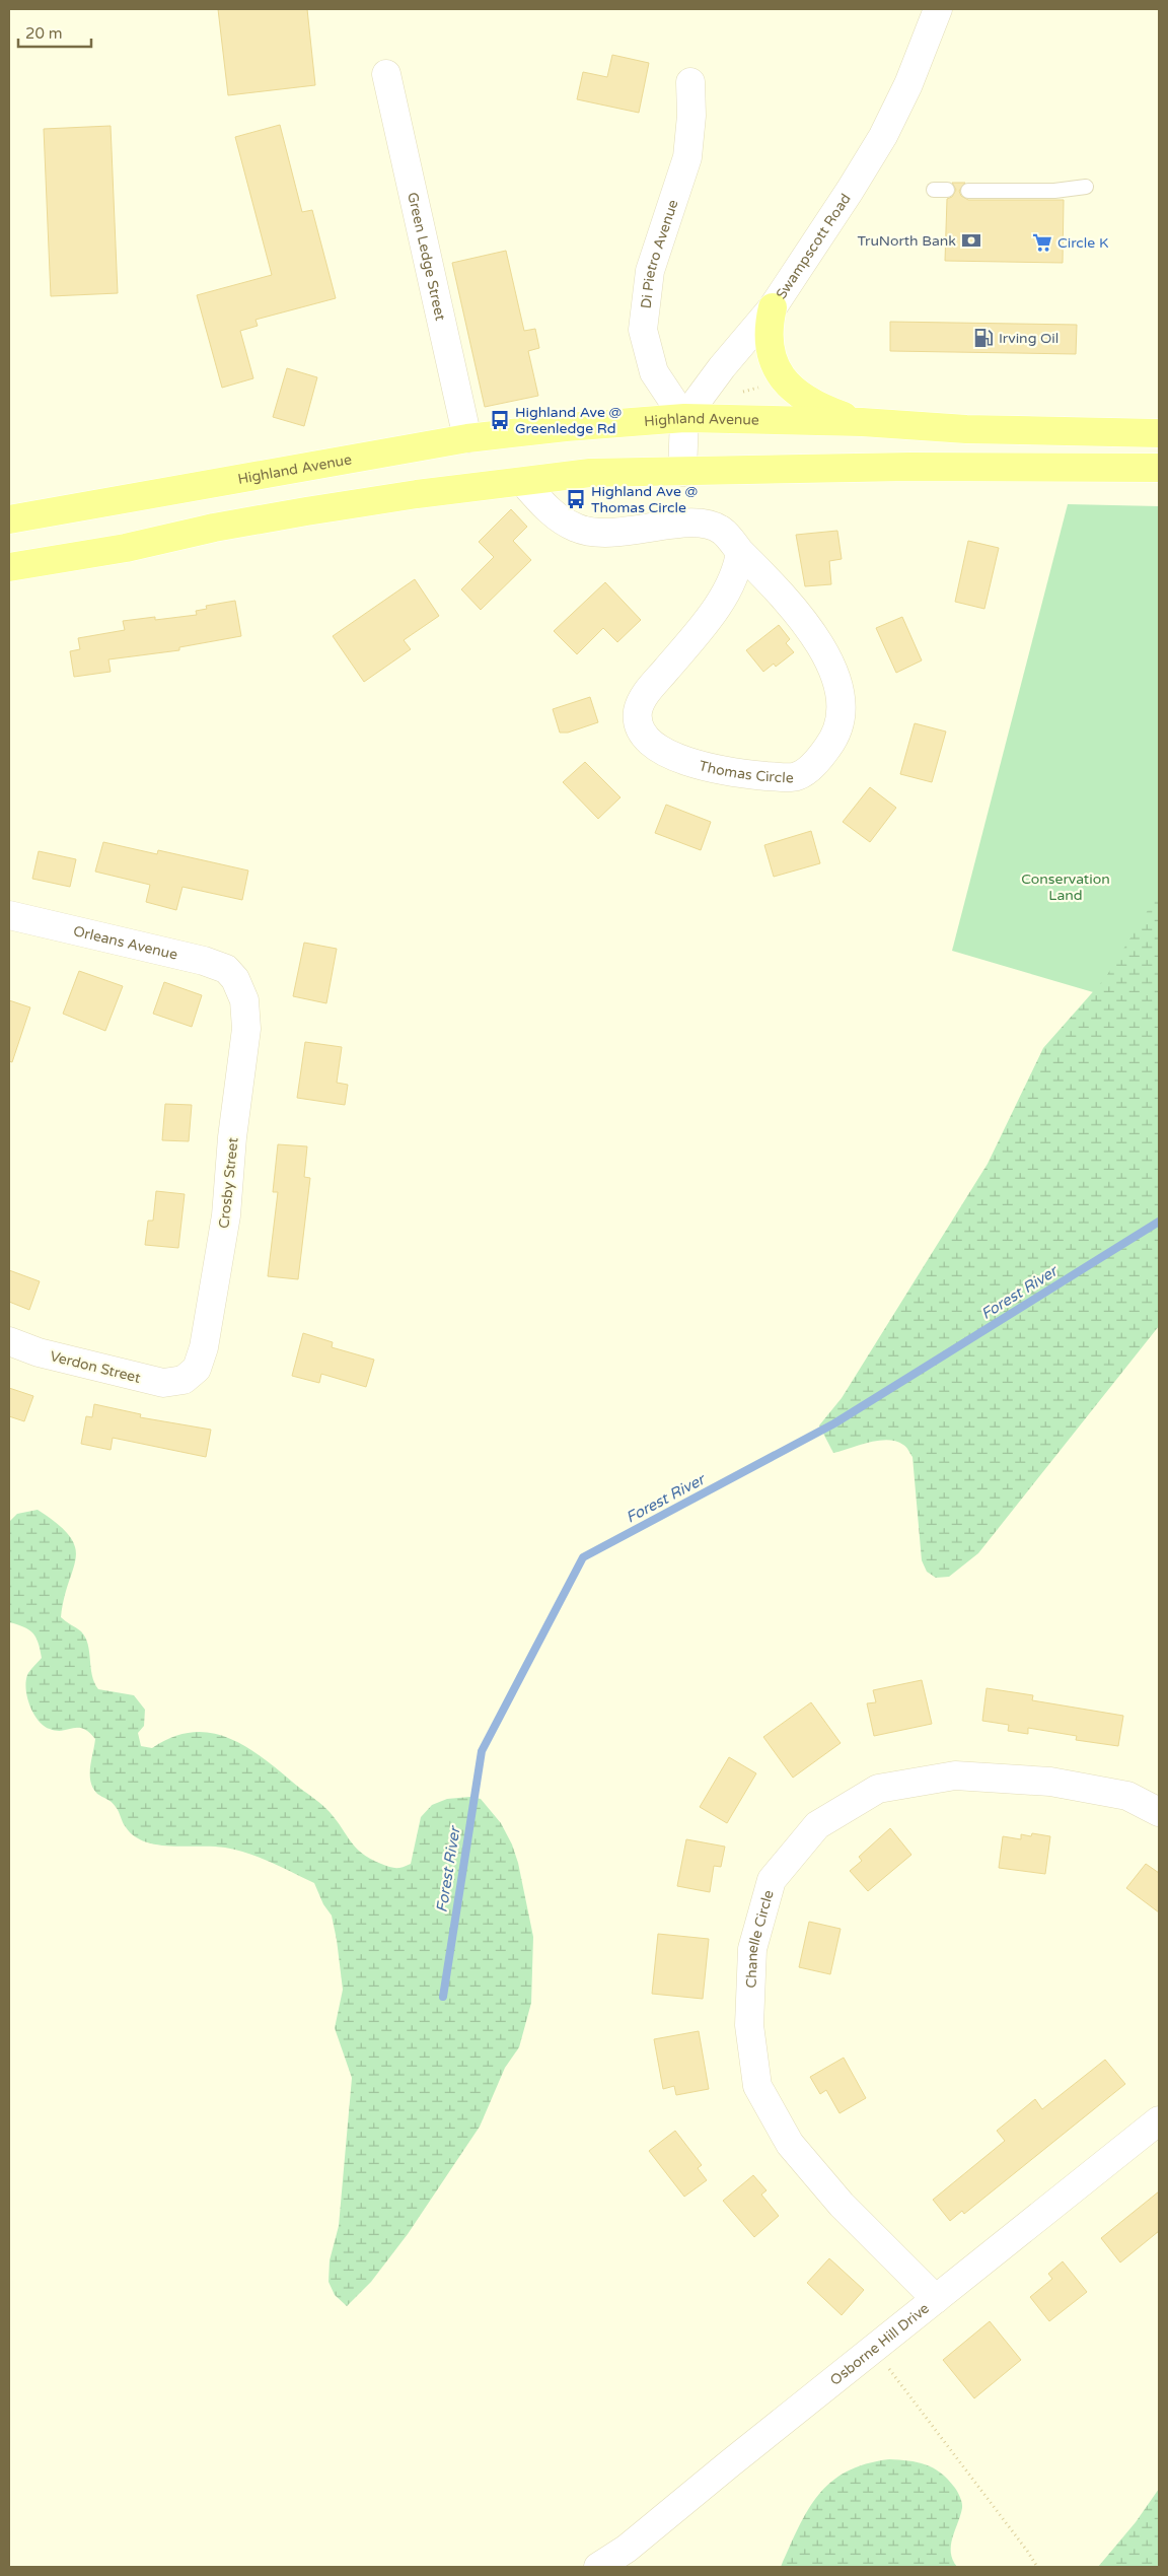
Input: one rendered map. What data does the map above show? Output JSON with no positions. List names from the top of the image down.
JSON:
{
  "streets": {
    "main road": ["Highland Avenue"],
    "street": [
      "Swampscott Road",
      "Di Pietro Avenue",
      "Green Ledge Street",
      "Thomas Circle",
      "Orleans Avenue",
      "Crosby Street",
      "Verdon Street",
      "Chanelle Circle",
      "Osborne Hill Drive"
    ]
  },
  "crossings": [
    ["Swampscott Road", "Di Pietro Avenue"],
    ["Swampscott Road", "Highland Avenue"],
    ["Di Pietro Avenue", "Highland Avenue"],
    ["Green Ledge Street", "Highland Avenue"],
    ["Orleans Avenue", "Crosby Street"],
    ["Crosby Street", "Verdon Street"],
    ["Chanelle Circle", "Osborne Hill Drive"]
  ],
  "water": ["Forest River"],
  "parks": ["Conservation Land"],
  "places": {
    "bank": ["TruNorth Bank"],
    "supermarket": ["Circle K"],
    "fuel station": ["Irving Oil"],
    "bus stop": ["Highland Ave @ Greenledge Rd", "Highland Ave @ Thomas Circle"]
  },
  "scale_bar": "20 m"
}
